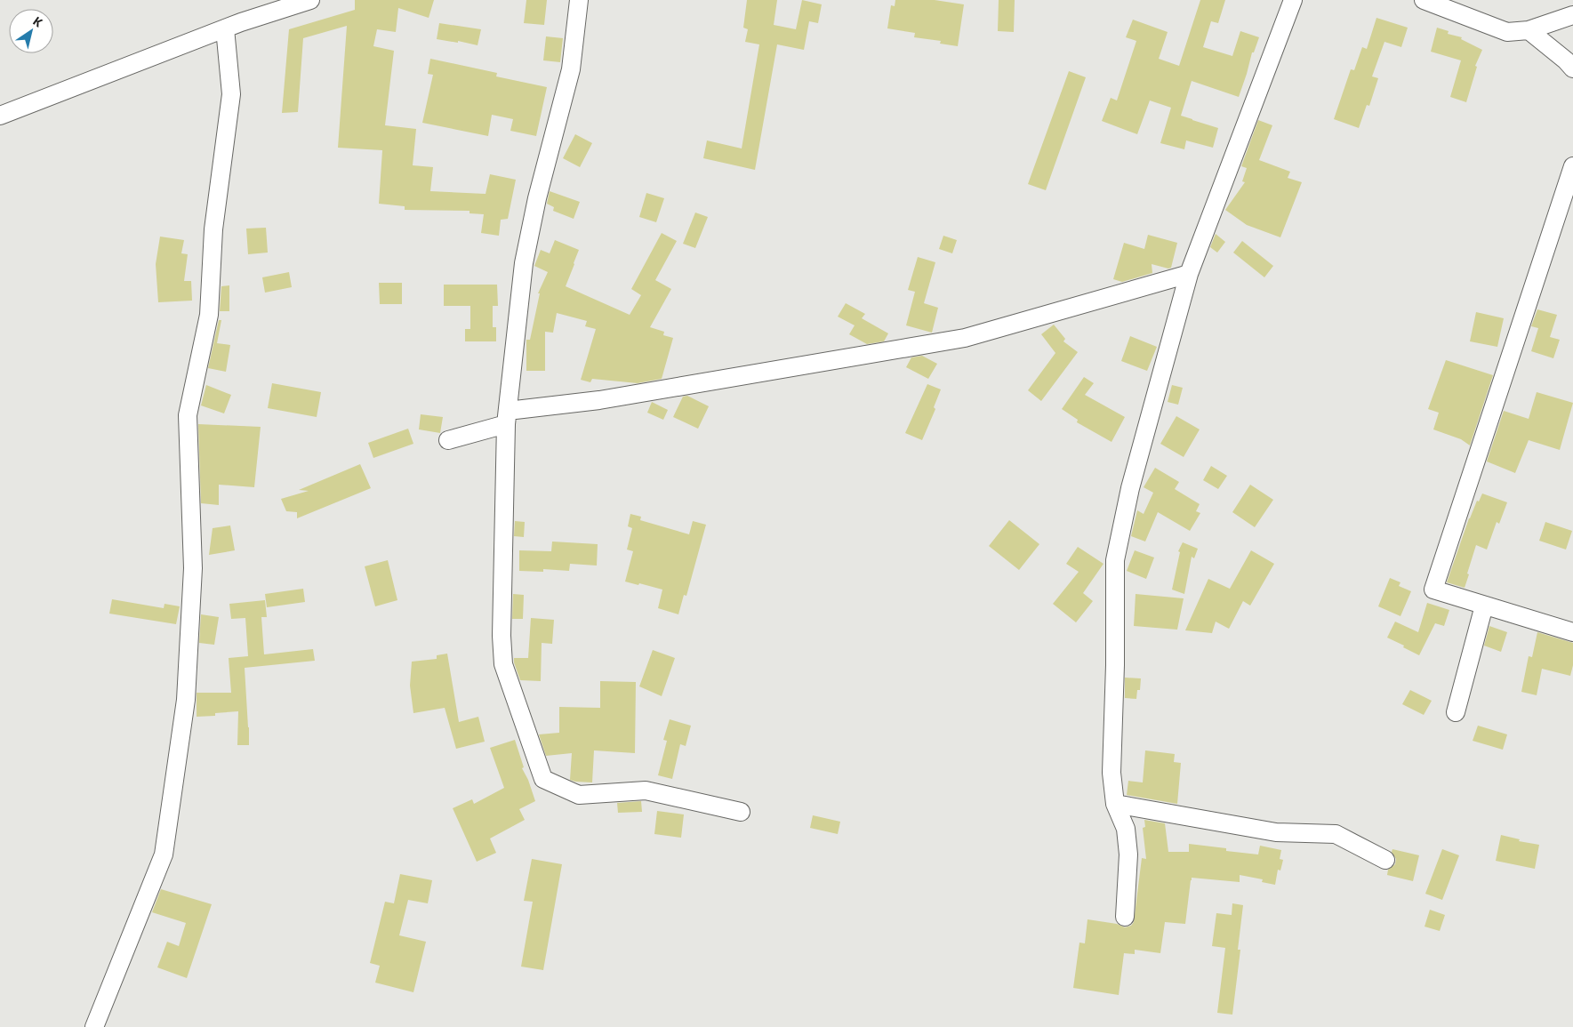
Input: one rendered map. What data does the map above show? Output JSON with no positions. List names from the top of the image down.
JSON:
{
  "north": "top right"
}
